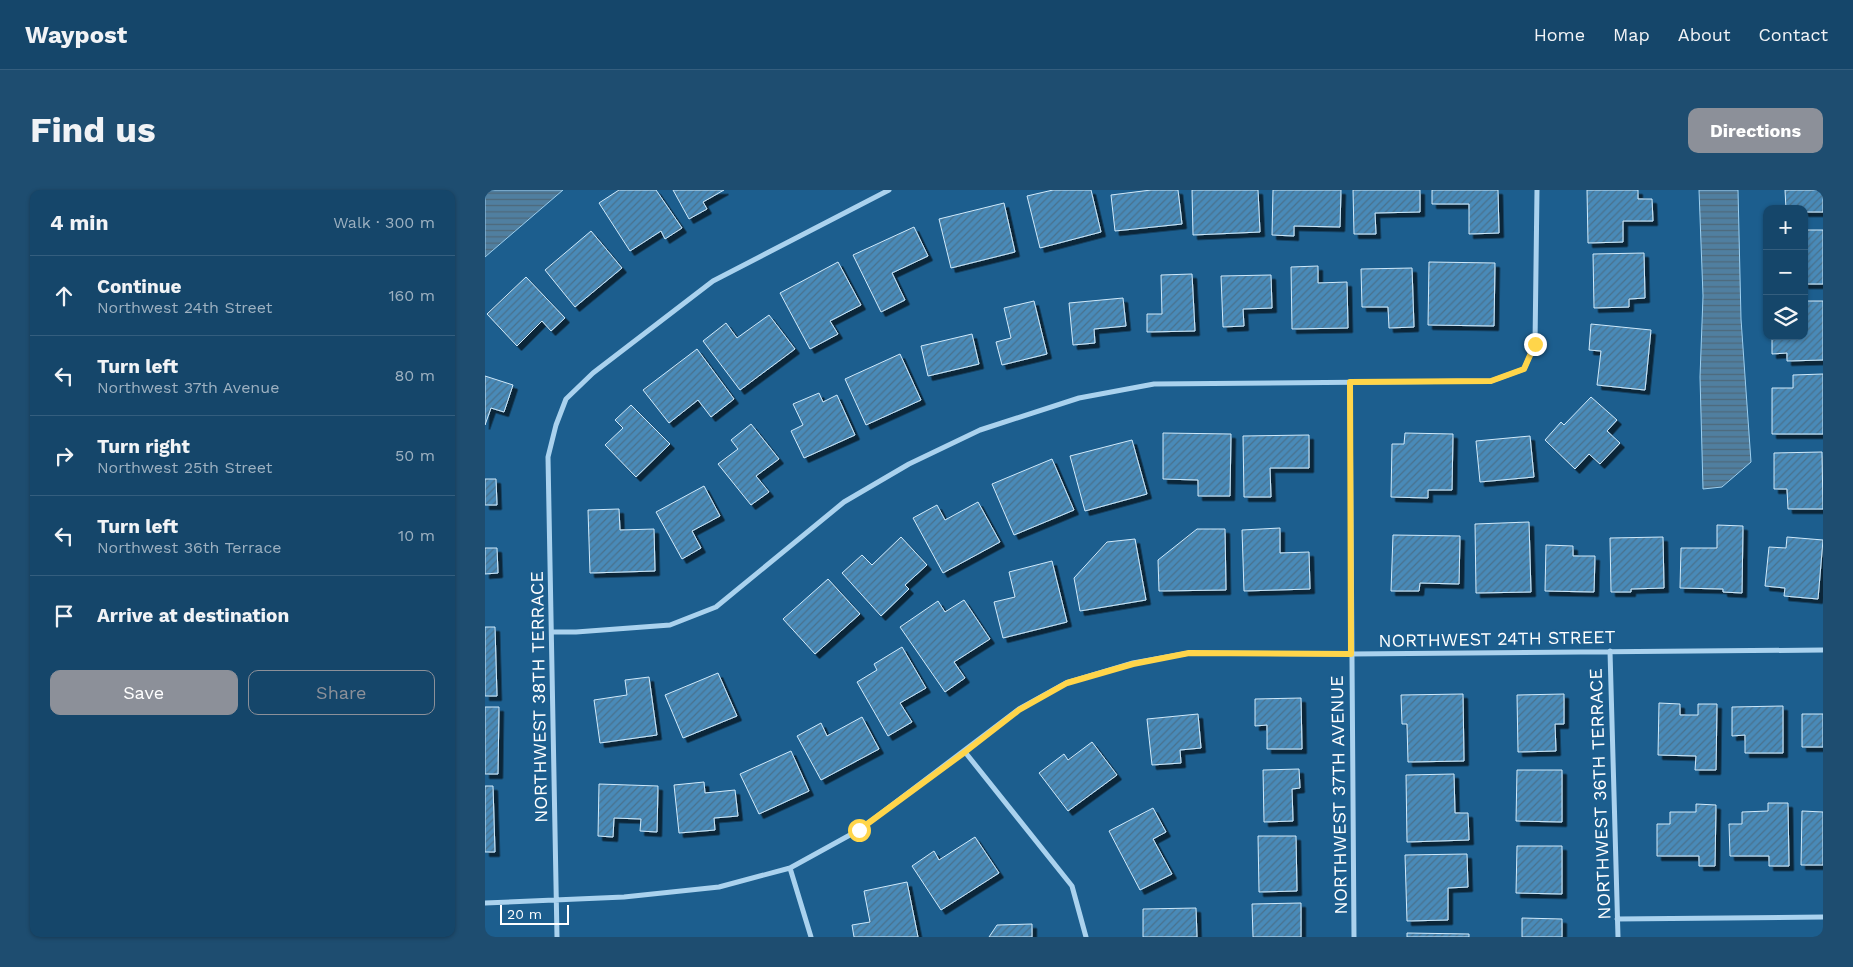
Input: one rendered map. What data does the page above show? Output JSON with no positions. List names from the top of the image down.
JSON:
{
  "streets": {
    "street": [
      "NORTHWEST 24TH STREET",
      "NORTHWEST 38TH TERRACE",
      "NORTHWEST 36TH TERRACE",
      "NORTHWEST 37TH AVENUE"
    ]
  },
  "crossings": [
    ["NORTHWEST 24TH STREET", "NORTHWEST 38TH TERRACE"],
    ["NORTHWEST 24TH STREET", "NORTHWEST 36TH TERRACE"],
    ["NORTHWEST 24TH STREET", "NORTHWEST 37TH AVENUE"]
  ],
  "scale_bar": "20 m",
  "page": {
    "header": "Waypost",
    "nav": [
      "Home",
      "Map",
      "About",
      "Contact"
    ],
    "buttons": [
      "Directions",
      ["Save", "Share"]
    ],
    "title": "Find us",
    "heading": ["4 min", "Walk · 300 m"],
    "map_buttons": ["+", "−"],
    "list": [
      ["Continue", "Northwest 24th Street", "160 m"],
      ["Turn left", "Northwest 37th Avenue", "80 m"],
      ["Turn right", "Northwest 25th Street", "50 m"],
      ["Turn left", "Northwest 36th Terrace", "10 m"],
      "Arrive at destination"
    ],
    "scale": "20 m"
  }
}
